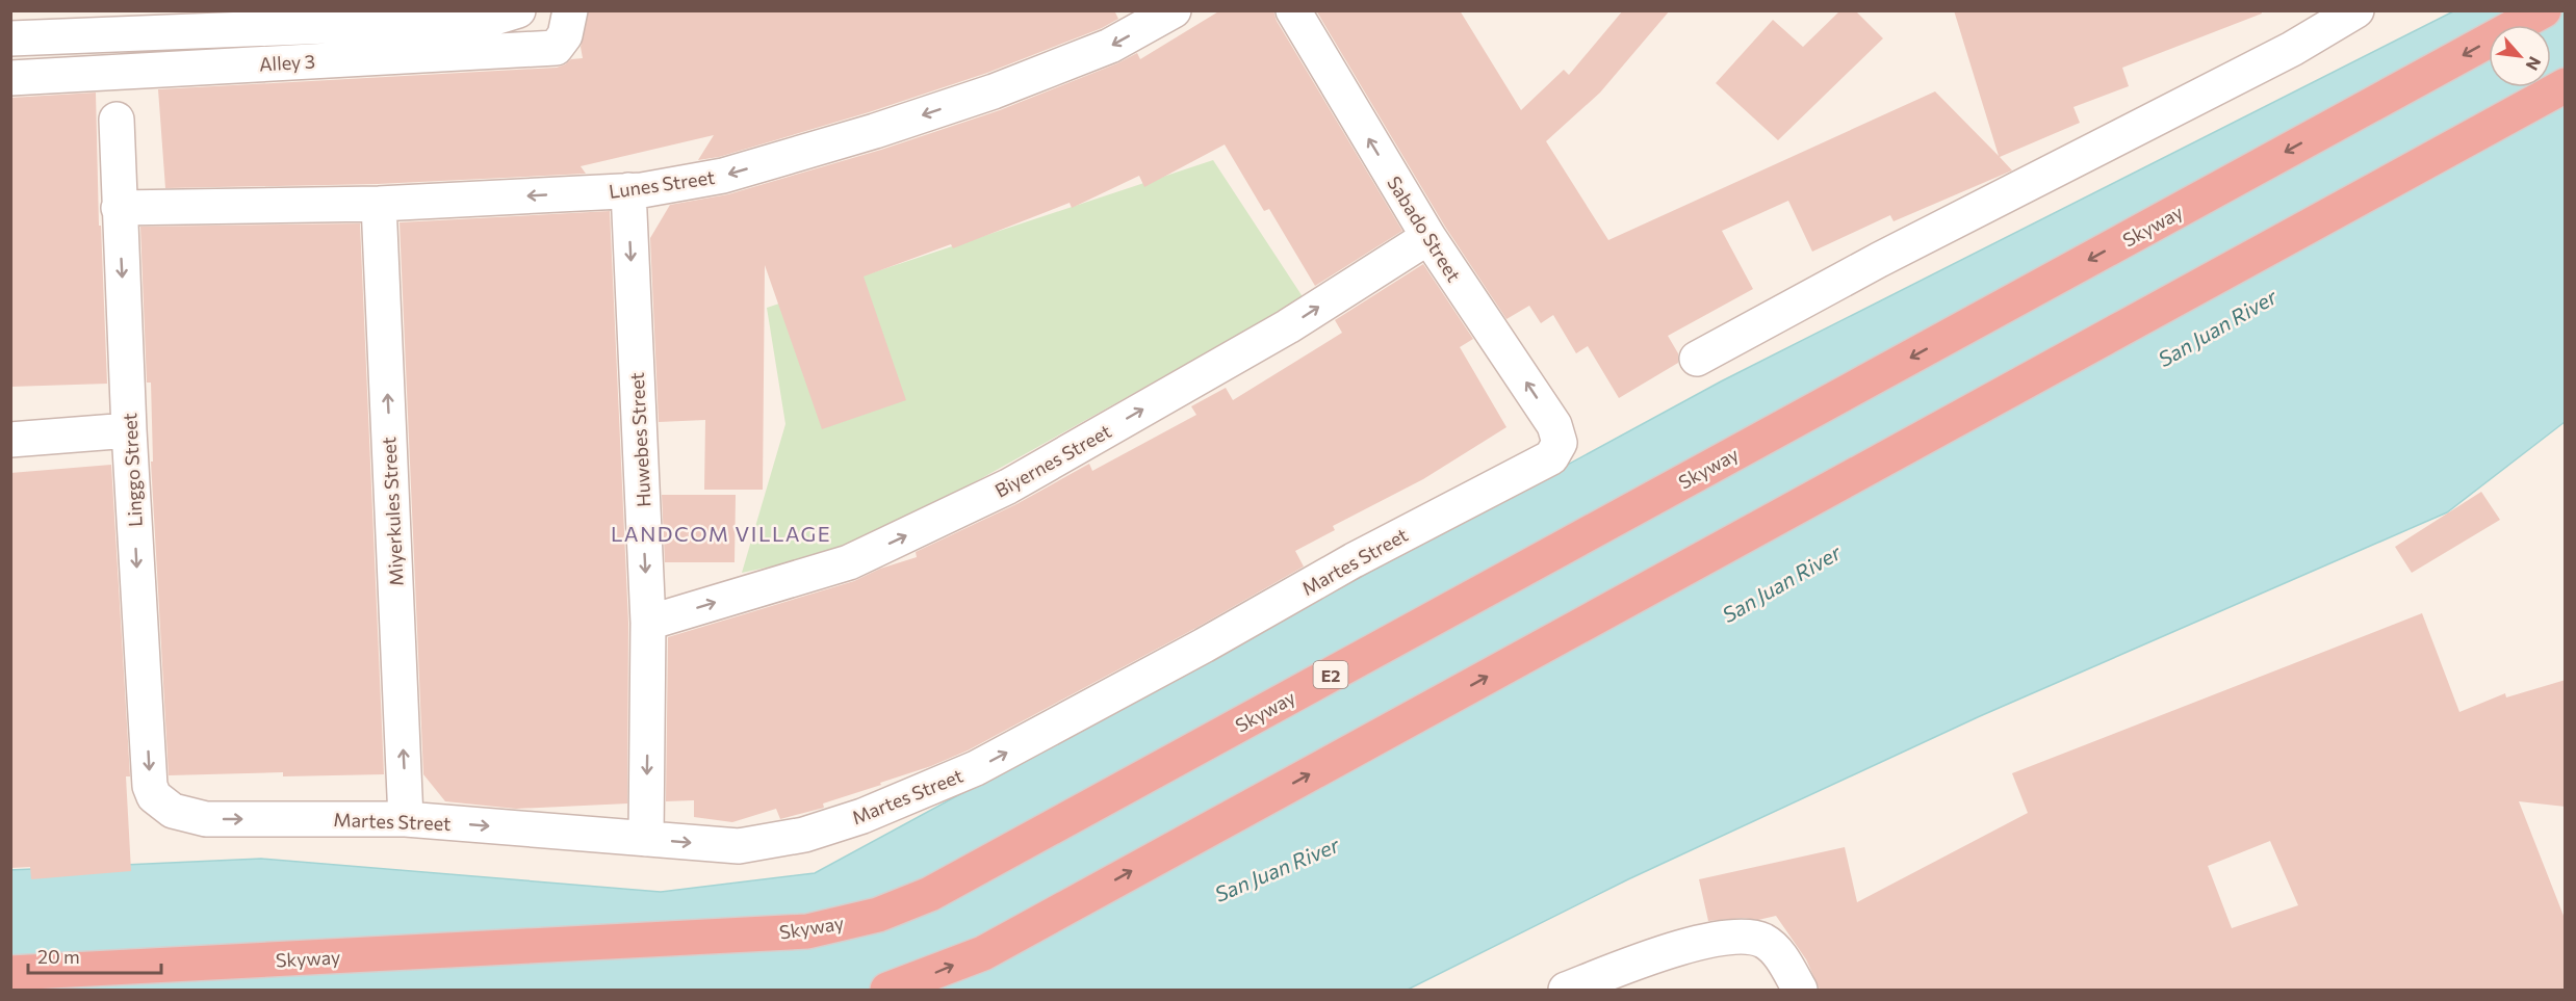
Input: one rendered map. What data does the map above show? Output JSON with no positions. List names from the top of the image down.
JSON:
{
  "streets": {
    "highway": ["Skyway", "E2"],
    "street": [
      "Alley 3",
      "Lunes Street",
      "Sabado Street",
      "Huwebes Street",
      "Biyernes Street",
      "Linggo Street",
      "Miyerkules Street",
      "Martes Street"
    ]
  },
  "crossings": [
    ["Lunes Street", "Huwebes Street"],
    ["Lunes Street", "Linggo Street"],
    ["Lunes Street", "Miyerkules Street"],
    ["Sabado Street", "Biyernes Street"],
    ["Sabado Street", "Martes Street"],
    ["Huwebes Street", "Biyernes Street"],
    ["Huwebes Street", "Martes Street"],
    ["Linggo Street", "Martes Street"],
    ["Miyerkules Street", "Martes Street"]
  ],
  "one_way": [
    "Lunes Street",
    "Sabado Street",
    "Huwebes Street",
    "Biyernes Street",
    "Linggo Street",
    "Miyerkules Street",
    "Martes Street"
  ],
  "districts": ["LANDCOM VILLAGE"],
  "water": ["San Juan River"],
  "scale_bar": "20 m",
  "north": "bottom right"
}
